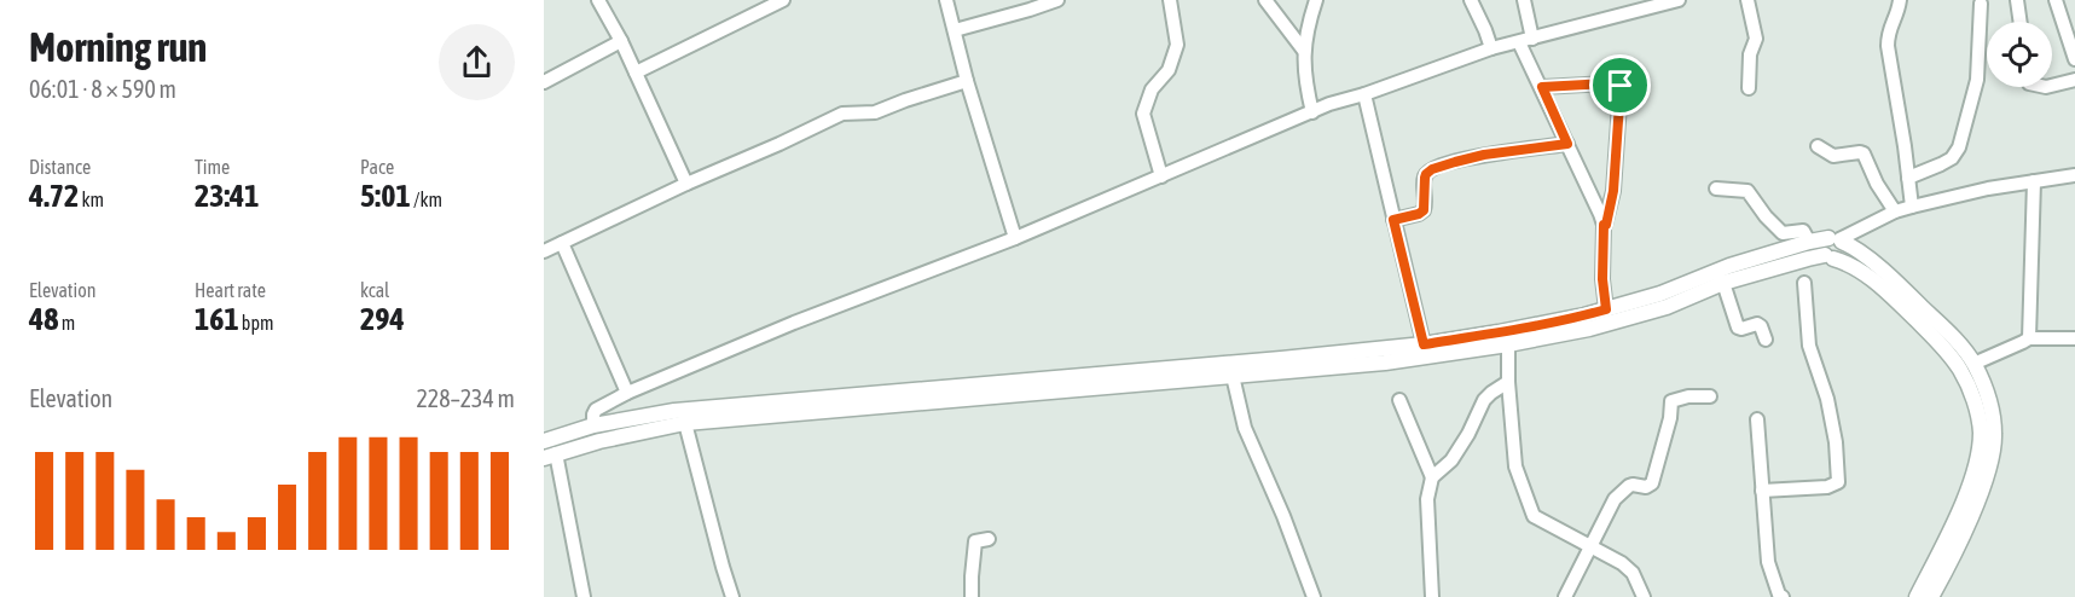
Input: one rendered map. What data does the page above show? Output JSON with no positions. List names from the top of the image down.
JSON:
{
  "page": {
    "heading": ["Morning run", "06:01 · 8 × 590 m"],
    "stats": [
      ["Distance", "4.72 km"],
      ["Time", "23:41"],
      ["Pace", "5:01 /km"],
      ["Elevation", "48 m"],
      ["Heart rate", "161 bpm"],
      ["kcal", "294"]
    ],
    "chart": ["Elevation", "228–234 m"]
  }
}
